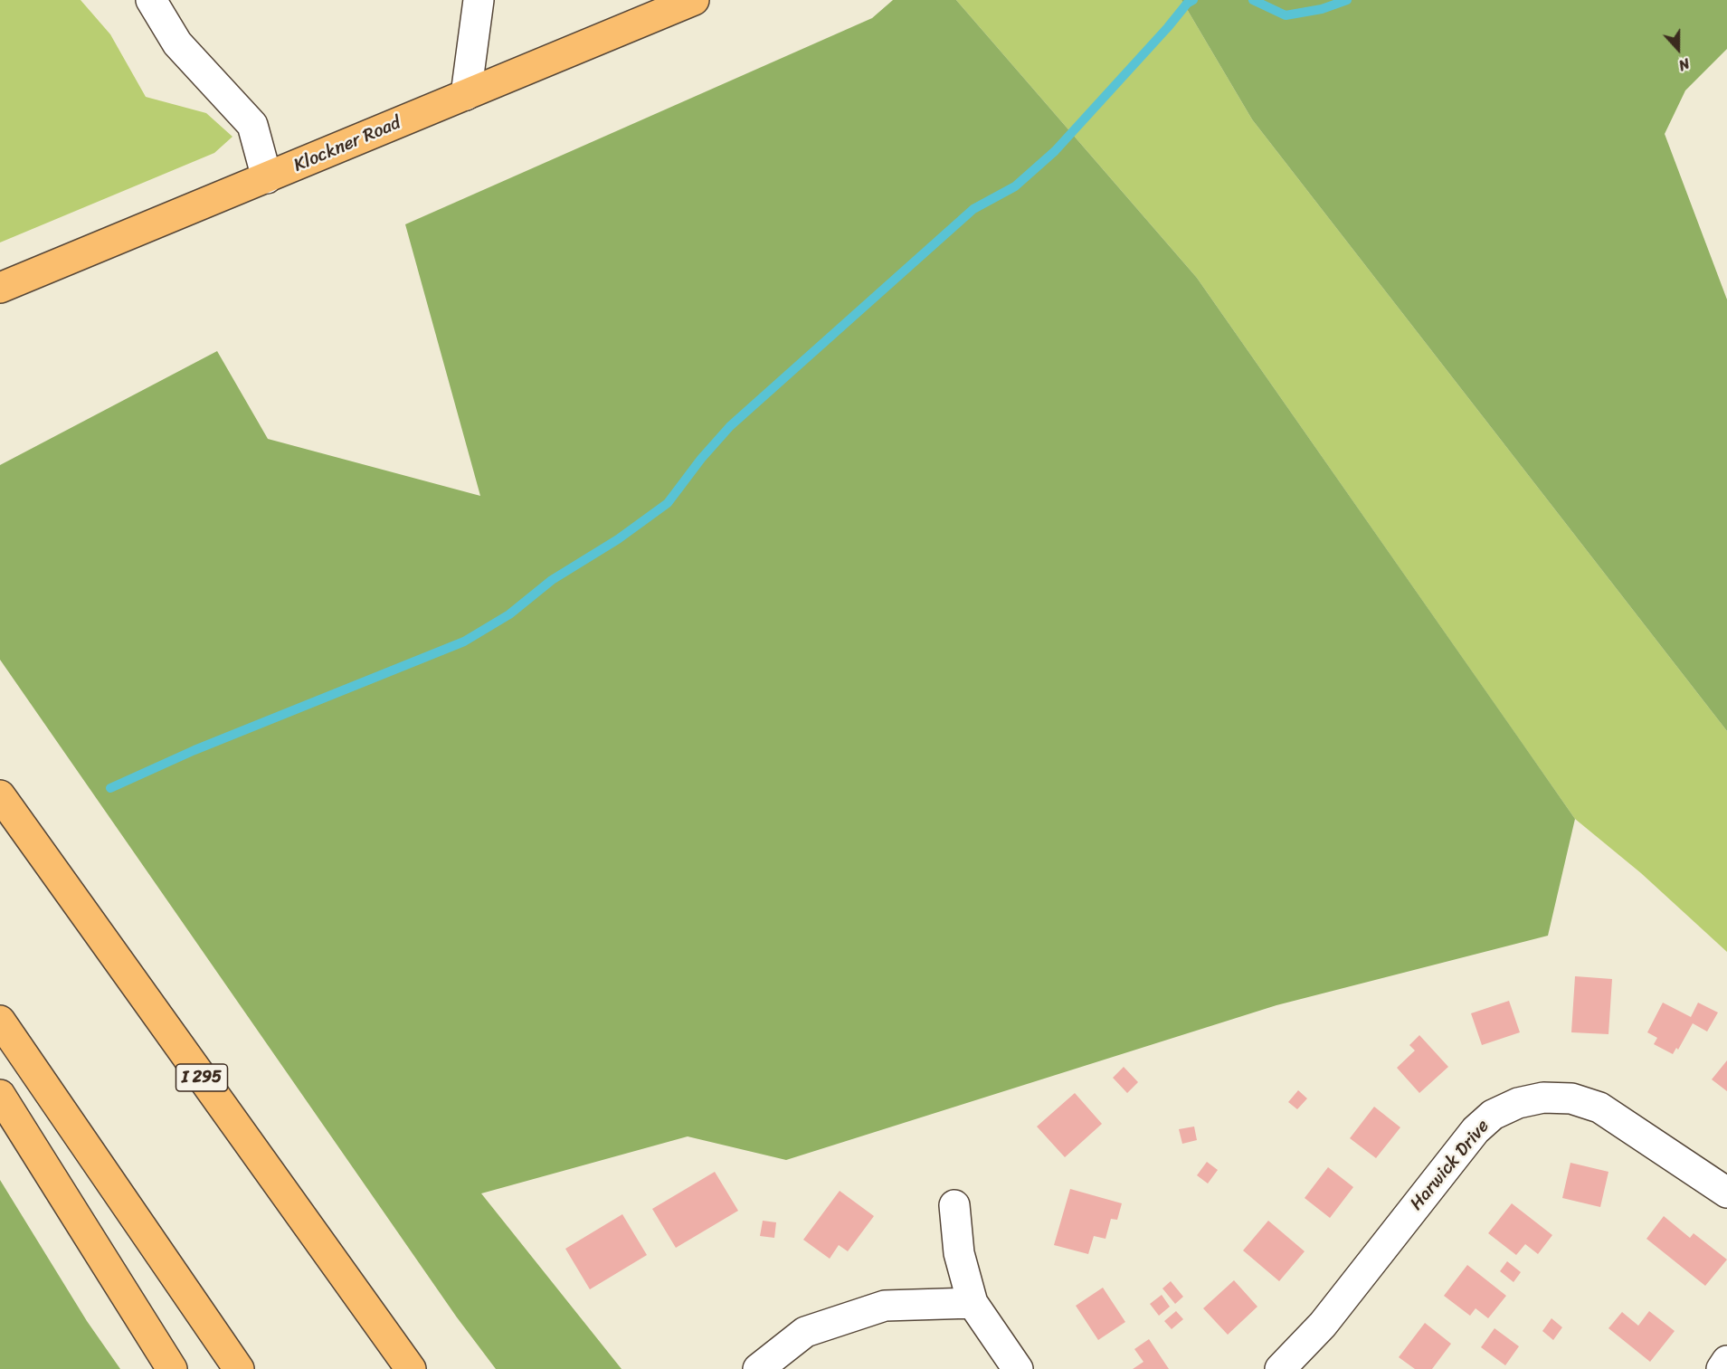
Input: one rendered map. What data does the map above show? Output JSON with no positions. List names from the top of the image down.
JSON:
{
  "streets": {
    "main road": ["Klockner Road", "I 295"],
    "street": ["Harwick Drive"]
  },
  "north": "bottom"
}
